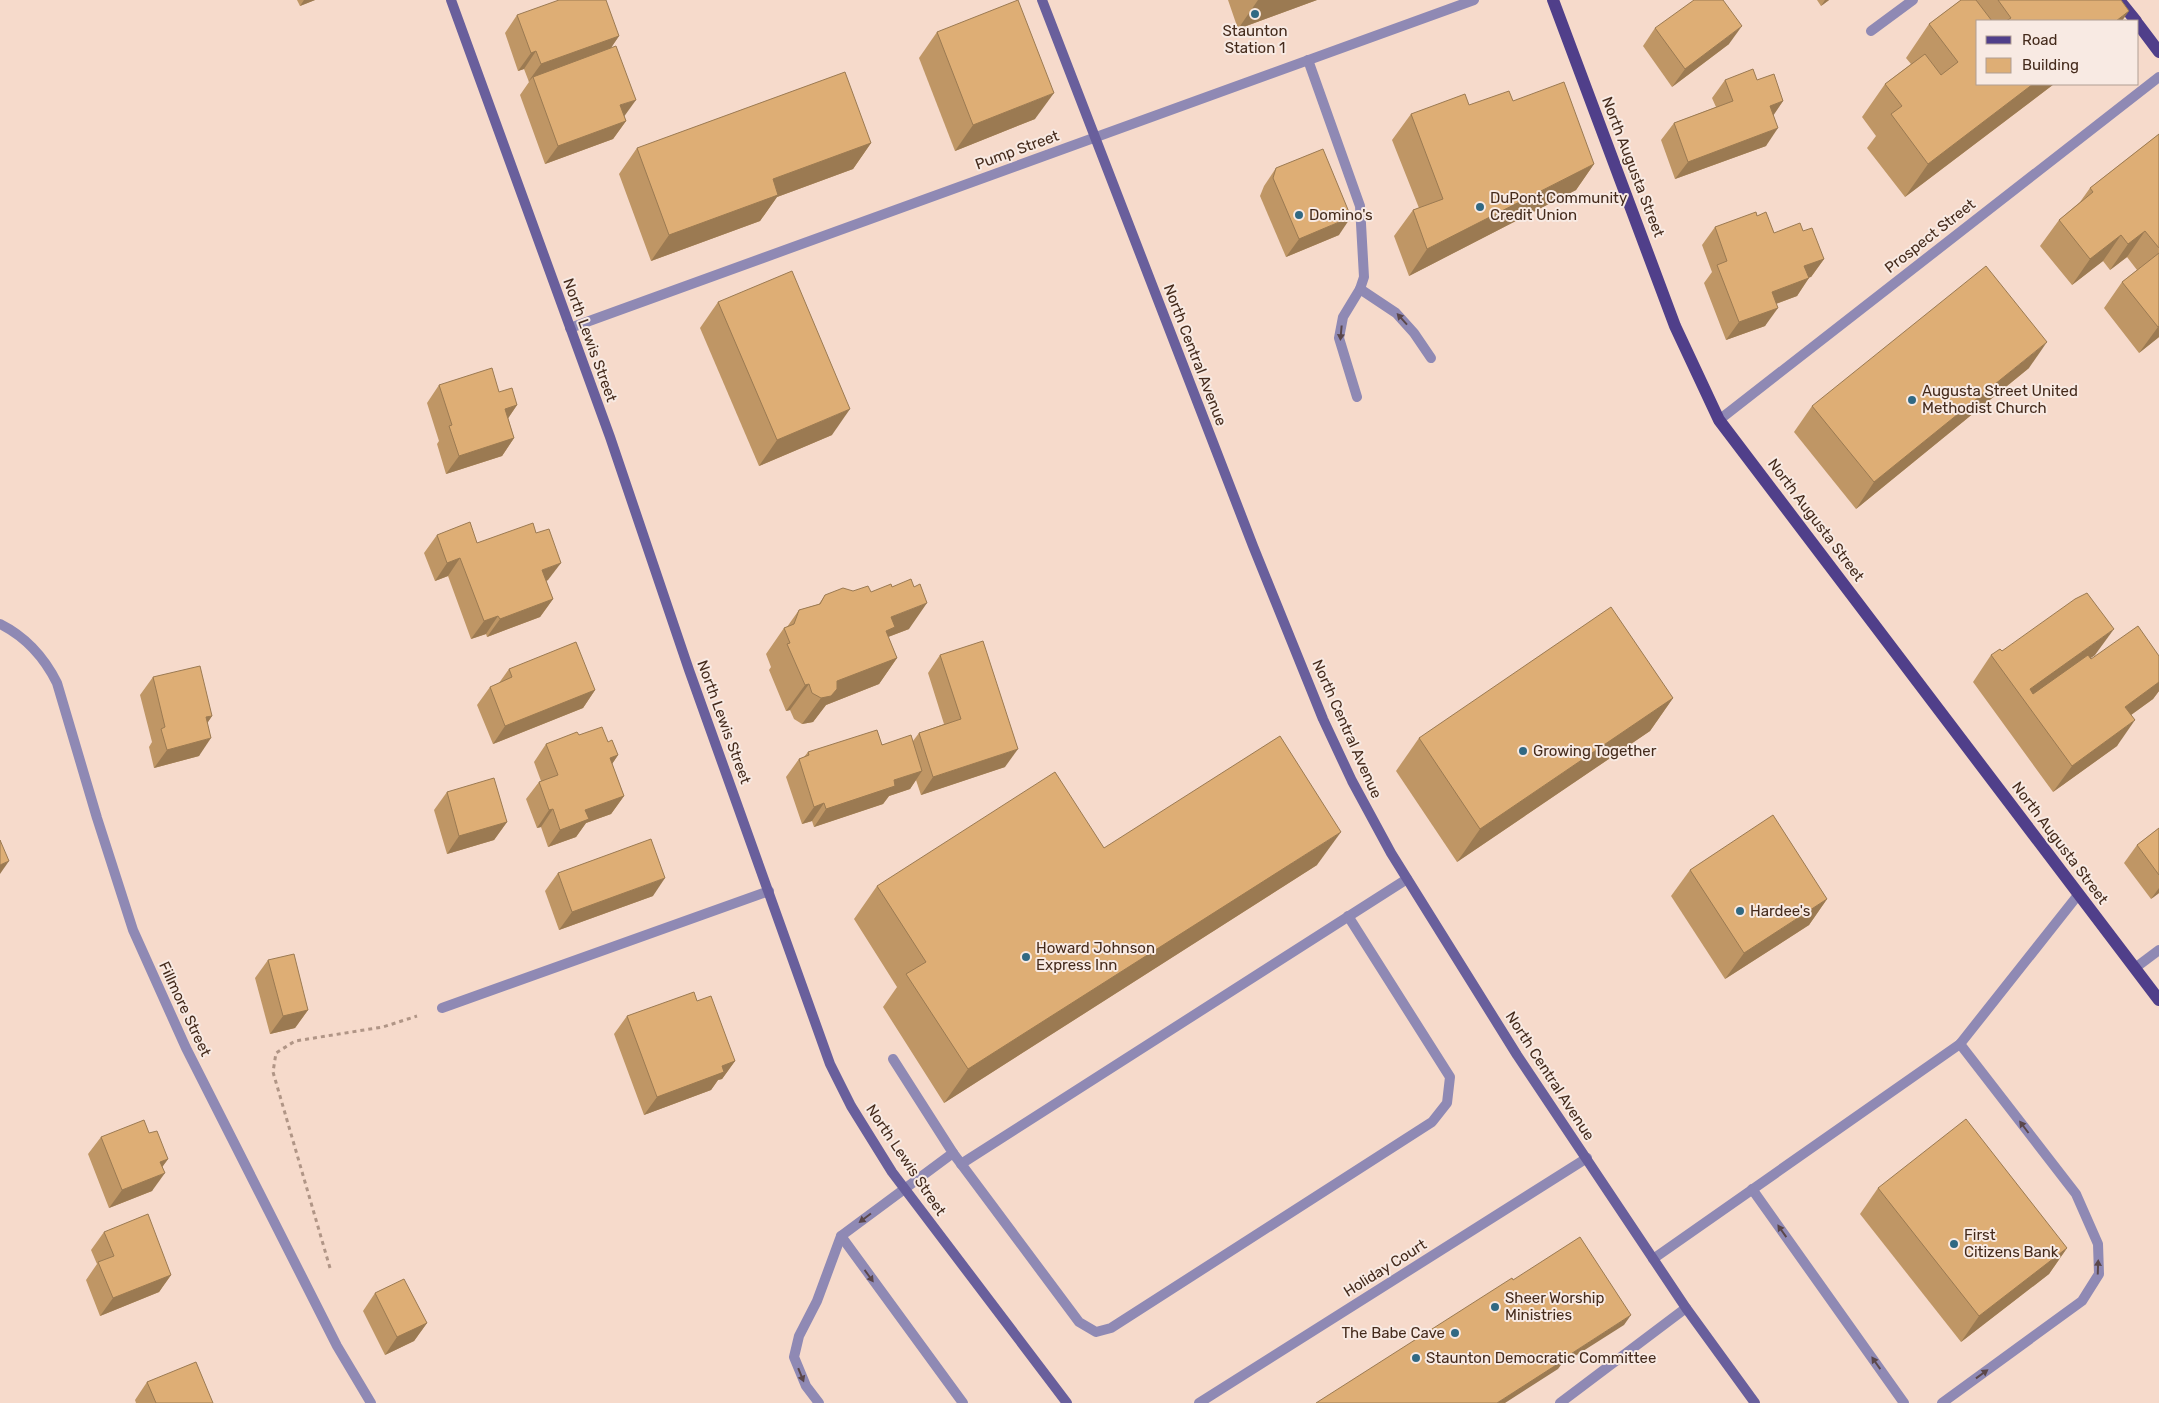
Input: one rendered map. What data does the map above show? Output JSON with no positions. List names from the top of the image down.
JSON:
{
  "streets": {
    "main road": ["North Augusta Street"],
    "street": [
      "Pump Street",
      "Prospect Street",
      "North Lewis Street",
      "North Central Avenue",
      "Fillmore Street",
      "Holiday Court"
    ]
  },
  "crossings": [
    ["Pump Street", "North Lewis Street"],
    ["Pump Street", "North Central Avenue"],
    ["North Augusta Street", "Prospect Street"],
    ["North Central Avenue", "Holiday Court"]
  ],
  "places": [
    "Staunton Station 1",
    "DuPont Community Credit Union",
    "Domino's",
    "Augusta Street United Methodist Church",
    "Growing Together",
    "Hardee's",
    "Howard Johnson Express Inn",
    "First Citizens Bank",
    "Sheer Worship Ministries",
    "The Babe Cave",
    "Staunton Democratic Committee"
  ],
  "legend": ["Road", "Building"]
}
